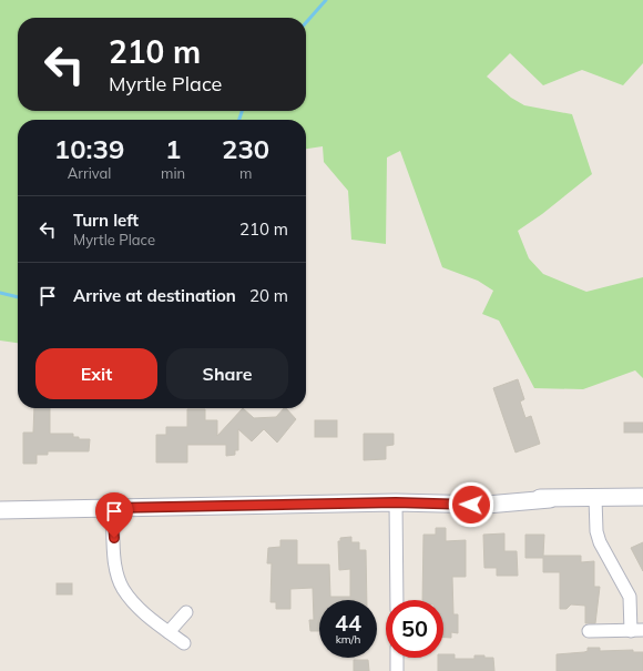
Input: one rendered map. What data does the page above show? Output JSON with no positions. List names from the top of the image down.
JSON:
{
  "page": {
    "turn": ["210 m", "Myrtle Place"],
    "eta": [
      "10:39",
      "Arrival",
      "1",
      "min",
      "230",
      "m"
    ],
    "list": [
      {
        "name": "Turn left",
        "note": "Myrtle Place",
        "value": "210 m"
      },
      {
        "name": "Arrive at destination",
        "value": "20 m"
      }
    ],
    "buttons": ["Exit", "Share"],
    "speed": "44 km/h",
    "limit": "50"
  }
}
